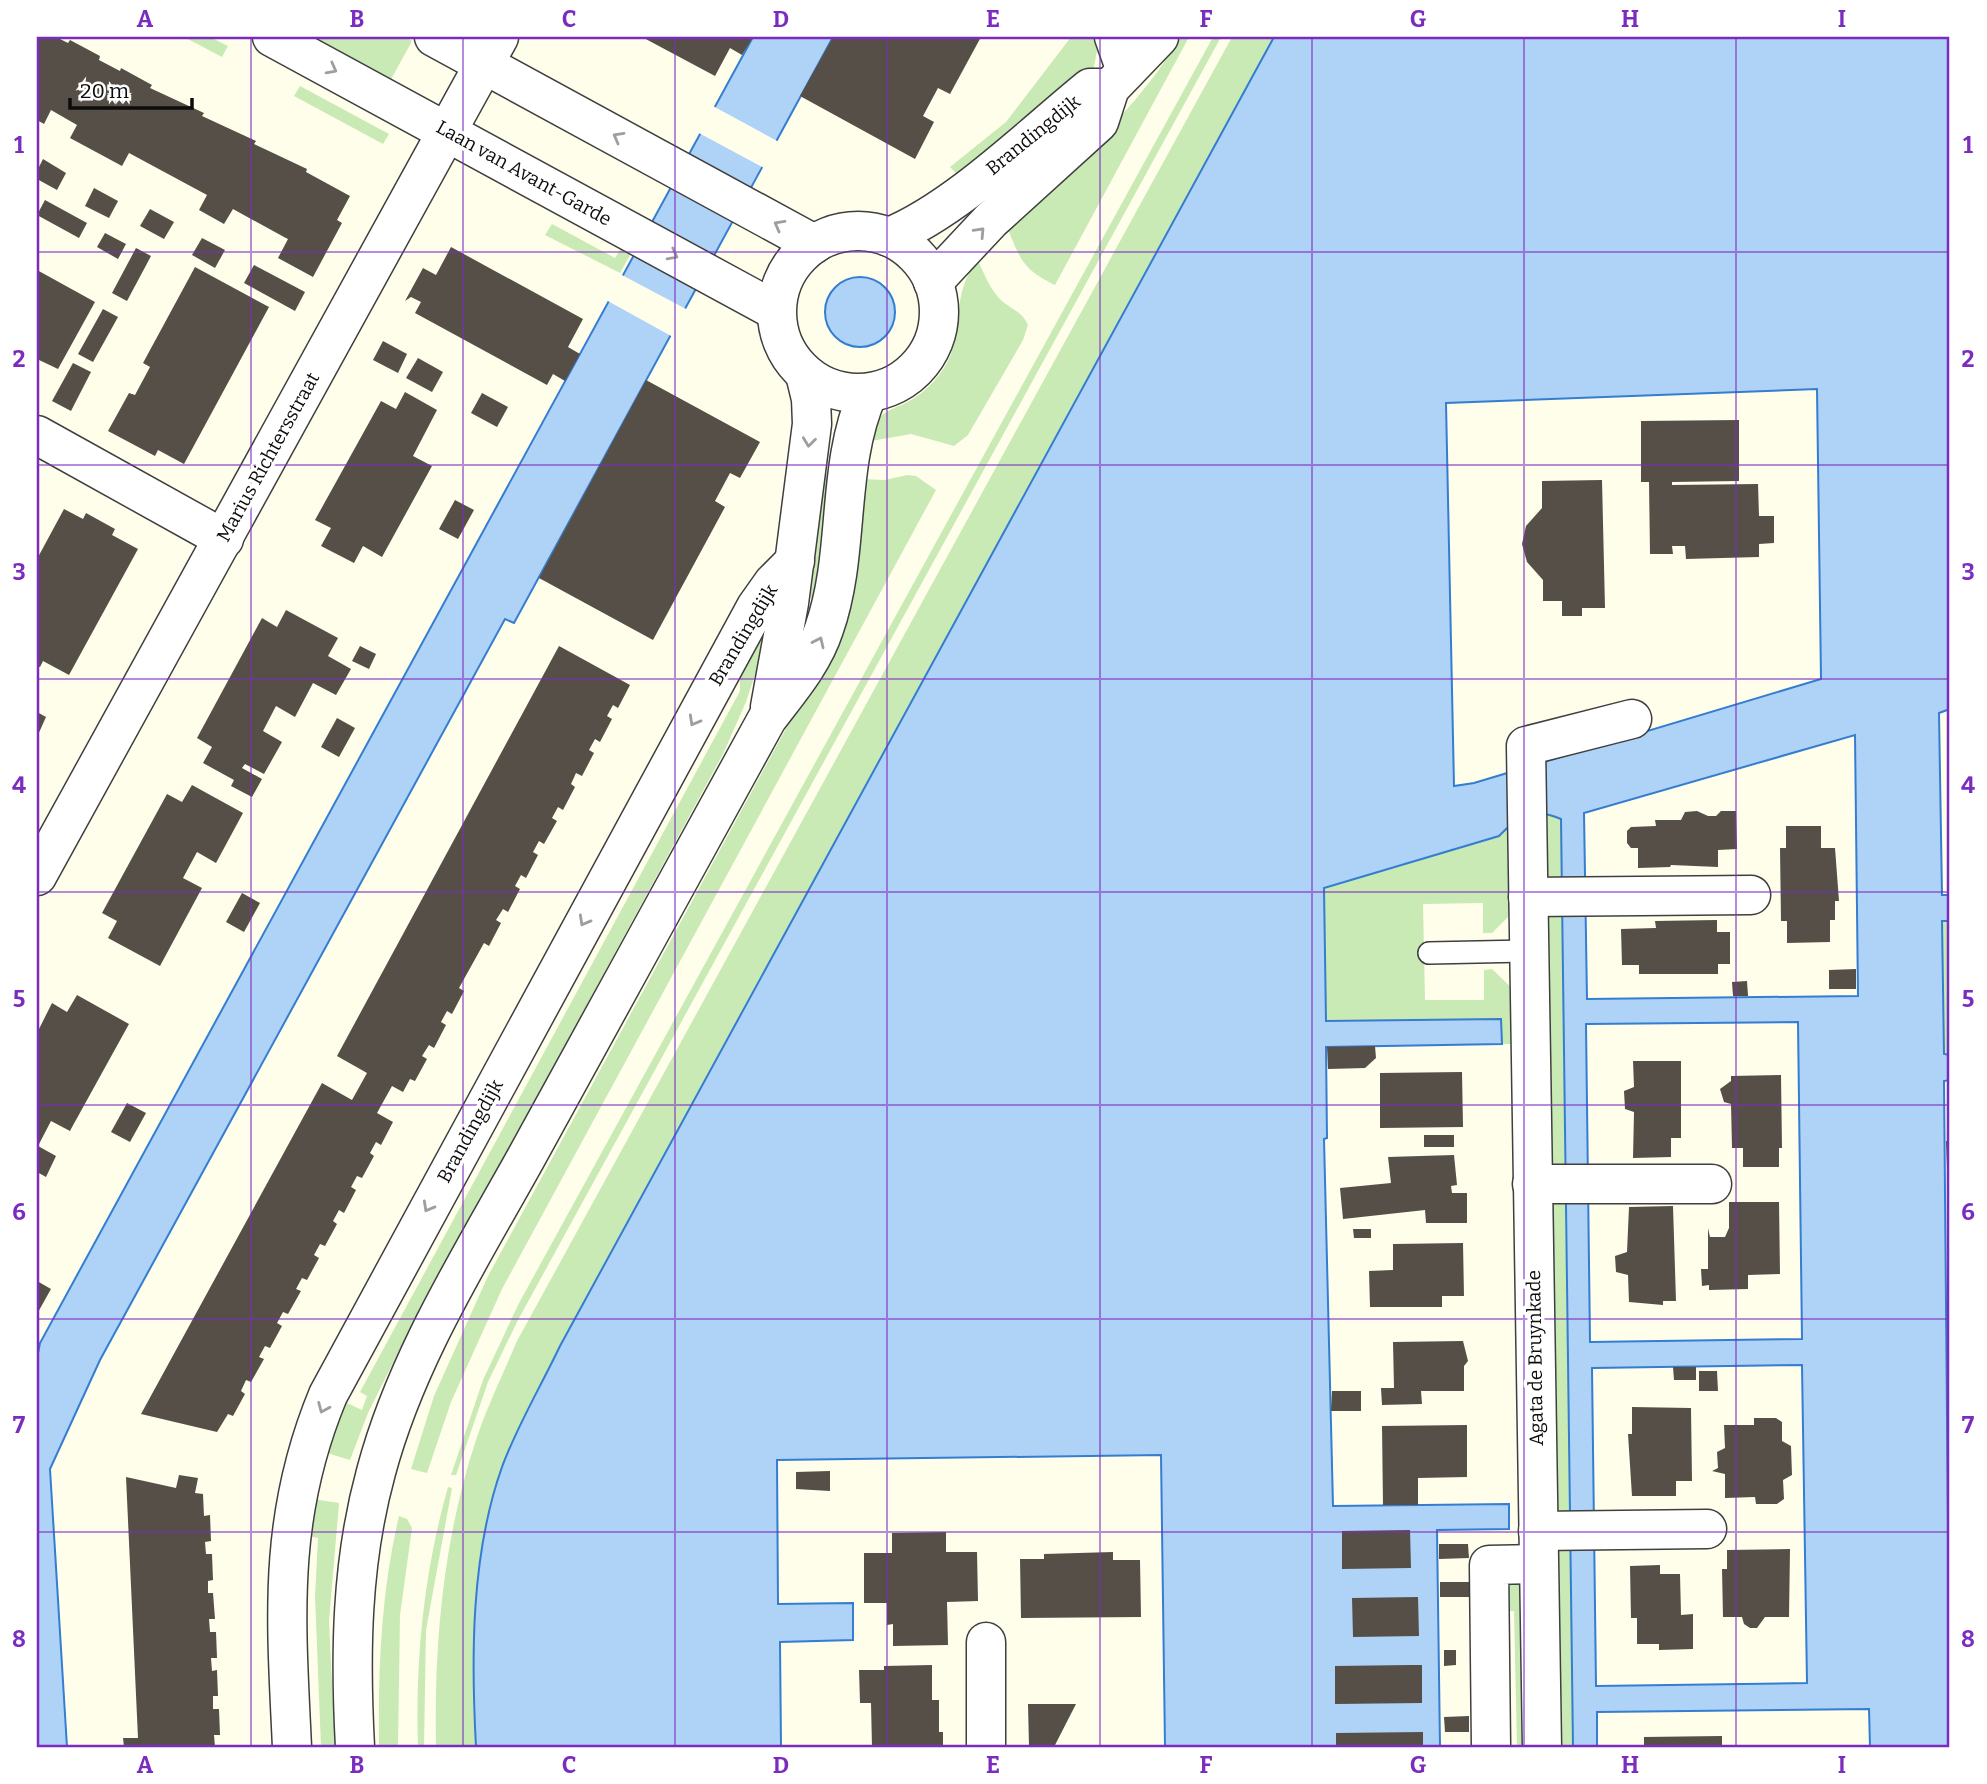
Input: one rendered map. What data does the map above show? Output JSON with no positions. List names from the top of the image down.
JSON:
{
  "streets": {
    "street": [
      "Brandingdijk",
      "Laan van Avant-Garde",
      "Marius Richtersstraat",
      "Agata de Bruynkade"
    ]
  },
  "crossings": [
    ["Brandingdijk", "Laan van Avant-Garde"],
    ["Laan van Avant-Garde", "Marius Richtersstraat"]
  ],
  "scale_bar": "20 m",
  "grid": {
    "columns": [
      "A",
      "B",
      "C",
      "D",
      "E",
      "F",
      "G",
      "H",
      "I"
    ],
    "rows": [
      "1",
      "2",
      "3",
      "4",
      "5",
      "6",
      "7",
      "8"
    ]
  }
}
